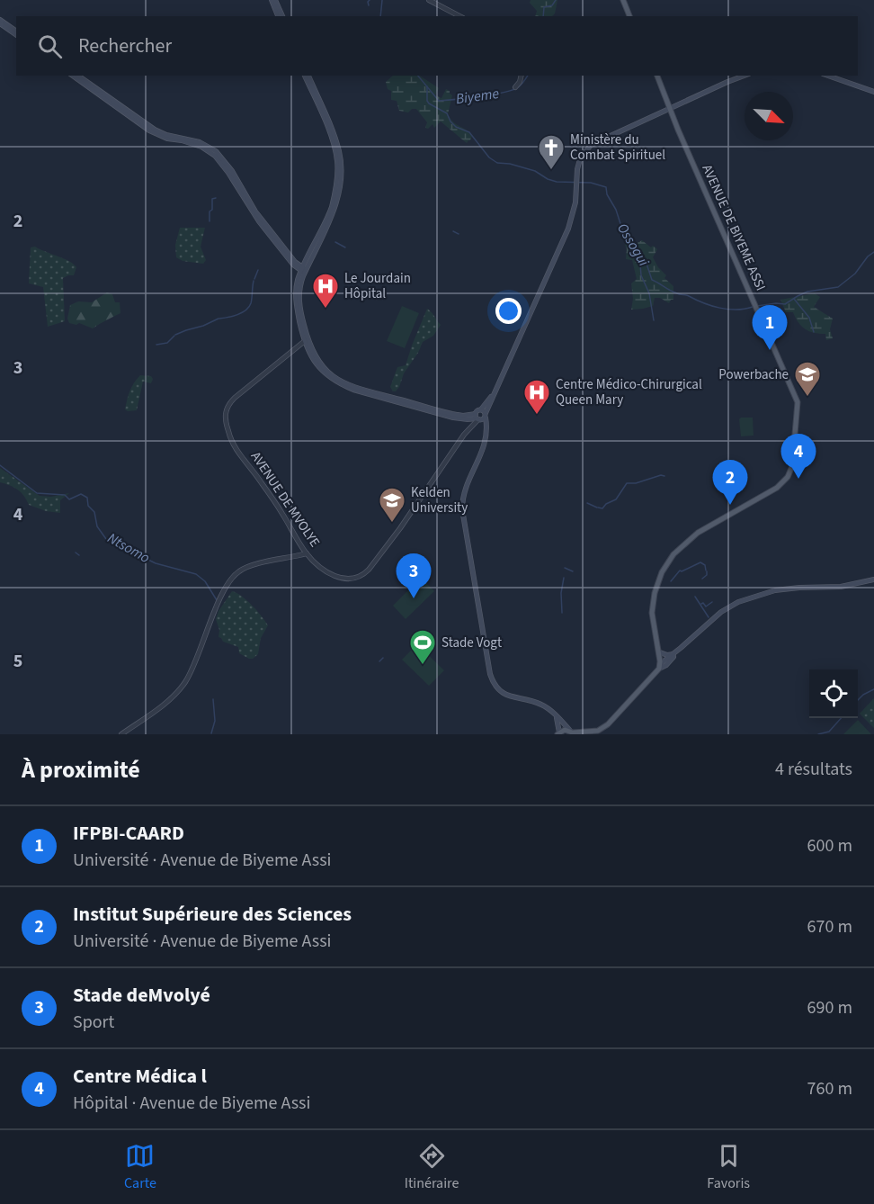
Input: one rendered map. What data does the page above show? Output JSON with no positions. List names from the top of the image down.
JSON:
{
  "streets": {
    "main road": ["AVENUE DE BIYEME ASSI", "AVENUE DE MVOLYE"]
  },
  "crossings": [
    ["AVENUE DE BIYEME ASSI", "AVENUE DE MVOLYE"]
  ],
  "water": ["Biyeme", "Ossogui", "Ntsomo"],
  "places": {
    "church": ["Ministère du Combat Spirituel"],
    "hospital": ["Le Jourdain Hôpital", "Centre Médico-Chirurgical Queen Mary"],
    "school or university": ["Powerbache", "Kelden University"],
    "sports": ["Stade Vogt"]
  },
  "north": "bottom right",
  "page": {
    "search": "Rechercher",
    "pins": [
      "1",
      "4",
      "2",
      "3"
    ],
    "heading": ["À proximité", "4 résultats"],
    "list": [
      {
        "mark": "1",
        "name": "IFPBI-CAARD",
        "note": "Université · Avenue de Biyeme Assi",
        "value": "600 m"
      },
      {
        "mark": "2",
        "name": "Institut Supérieure des Sciences",
        "note": "Université · Avenue de Biyeme Assi",
        "value": "670 m"
      },
      {
        "mark": "3",
        "name": "Stade deMvolyé",
        "note": "Sport",
        "value": "690 m"
      },
      {
        "mark": "4",
        "name": "Centre Médica l",
        "note": "Hôpital · Avenue de Biyeme Assi",
        "value": "760 m"
      }
    ],
    "nav": ["Carte", "Itinéraire", "Favoris"]
  },
  "grid": {
    "rows": [
      "2",
      "3",
      "4",
      "5"
    ]
  }
}
